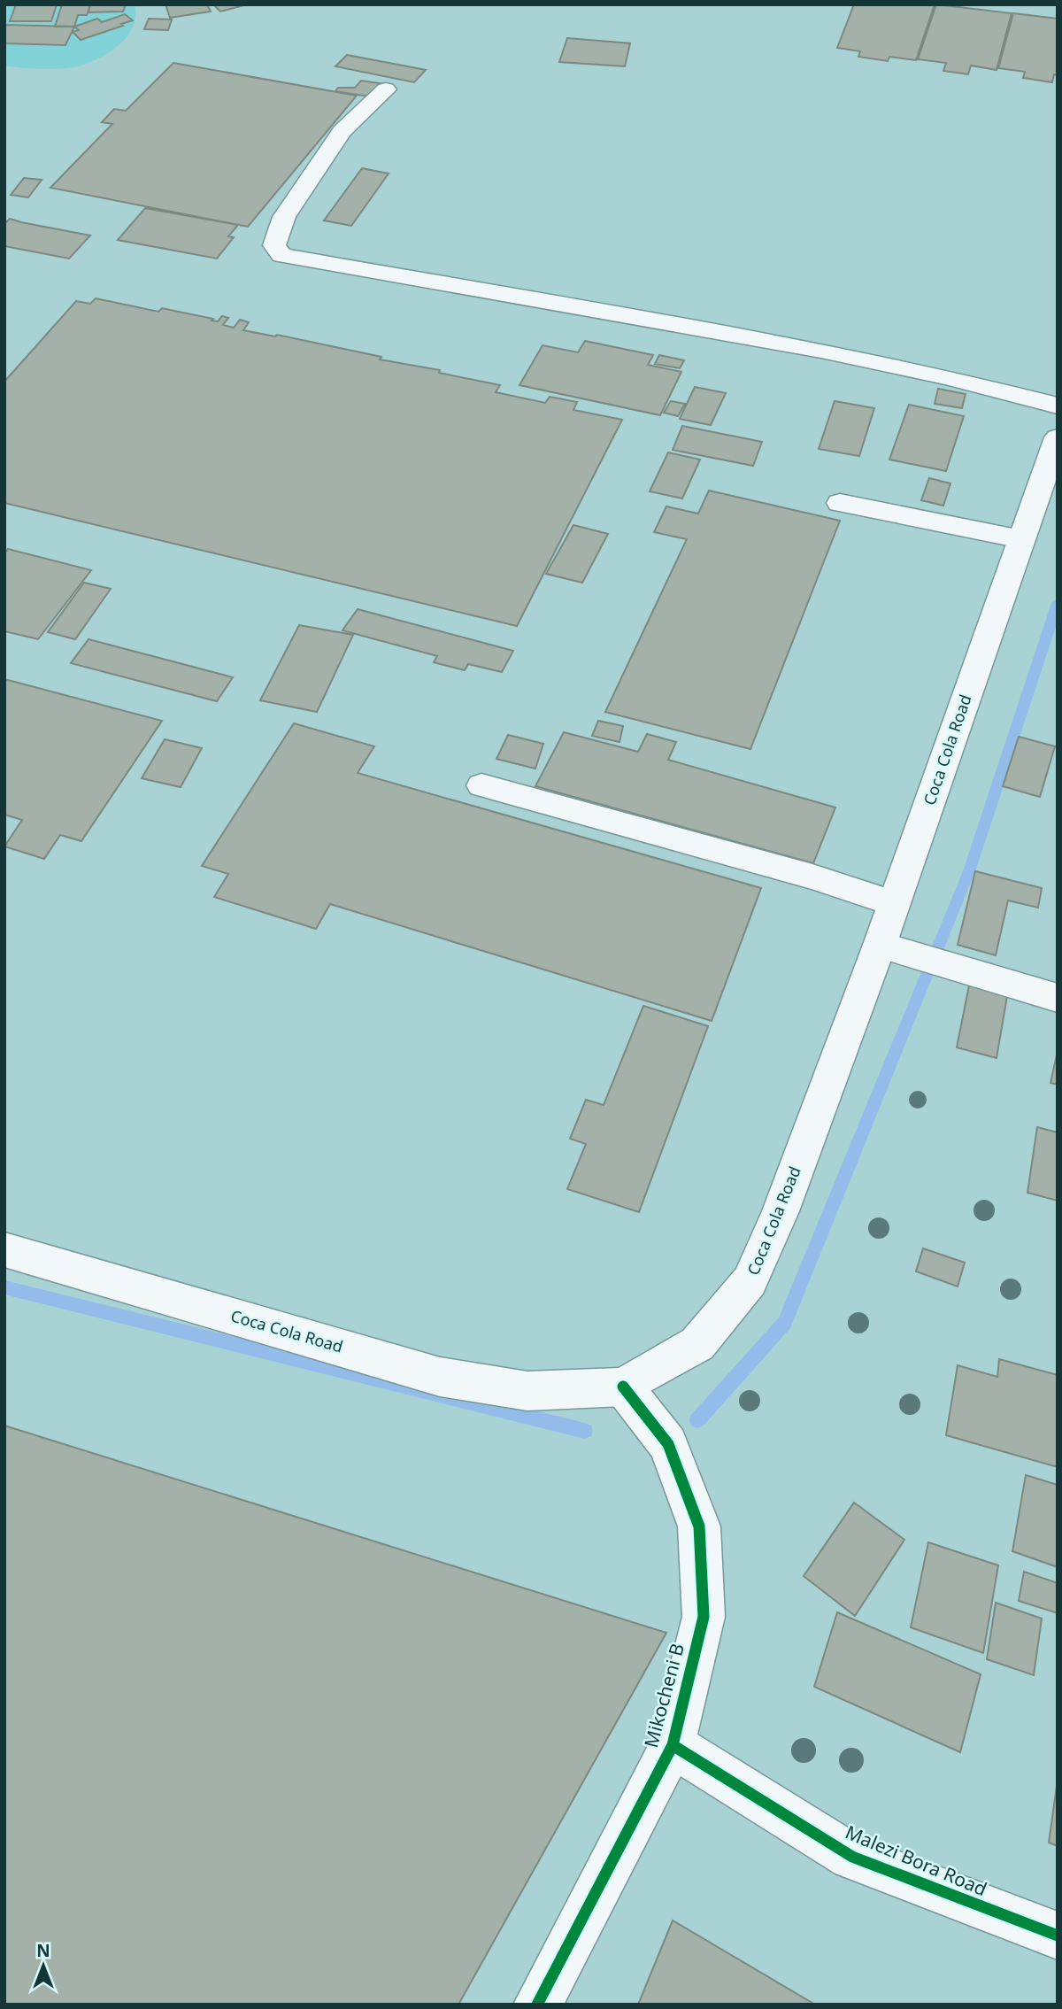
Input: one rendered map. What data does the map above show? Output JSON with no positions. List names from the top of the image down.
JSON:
{
  "streets": {
    "main road": ["Coca Cola Road", "Mikocheni B", "Malezi Bora Road"]
  },
  "crossings": [
    ["Coca Cola Road", "Mikocheni B"],
    ["Mikocheni B", "Malezi Bora Road"]
  ],
  "north": "top"
}
